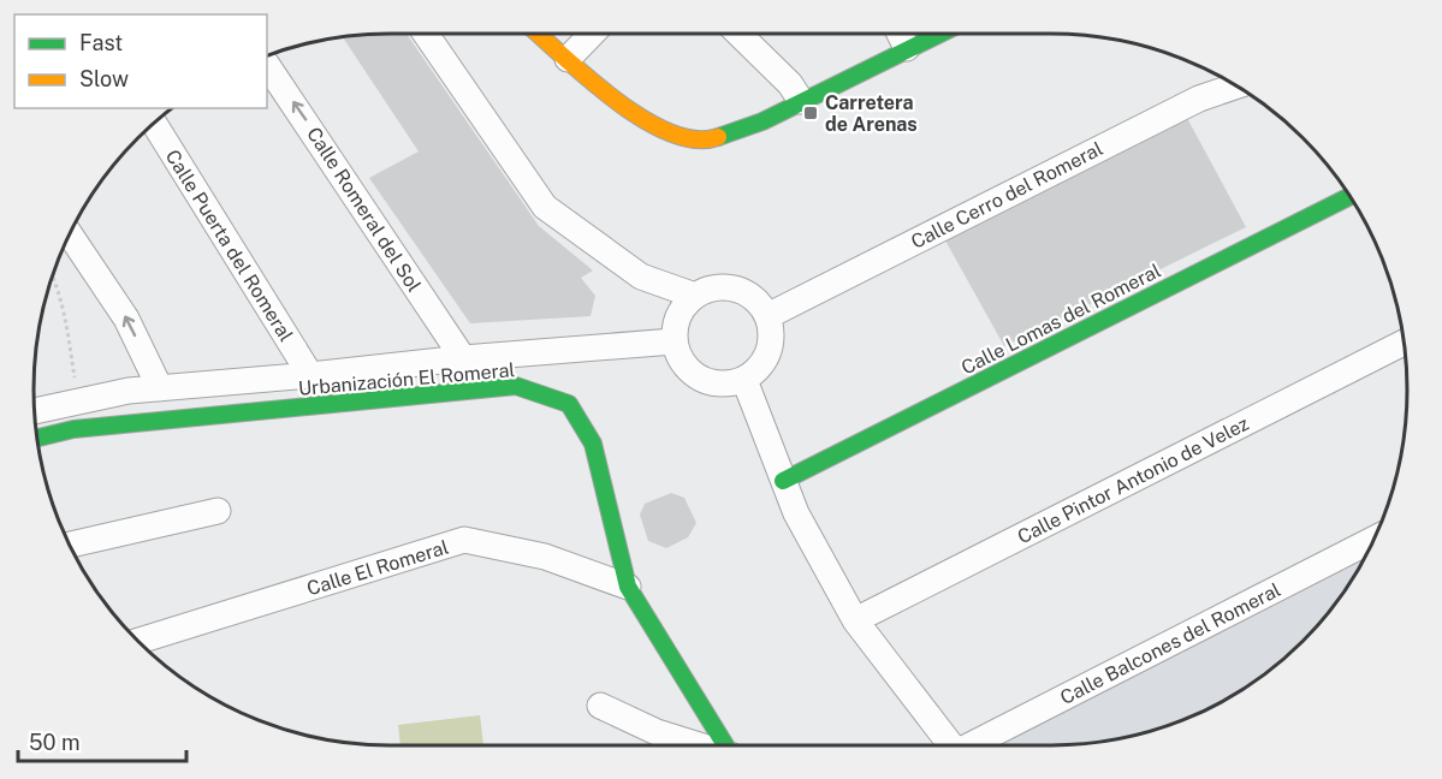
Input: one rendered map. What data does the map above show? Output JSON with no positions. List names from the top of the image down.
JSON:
{
  "streets": {
    "street": [
      "Calle Cerro del Romeral",
      "Calle Romeral del Sol",
      "Calle Puerta del Romeral",
      "Calle Lomas del Romeral",
      "Urbanización El Romeral",
      "Calle Pintor Antonio de Velez",
      "Calle El Romeral",
      "Calle Balcones del Romeral"
    ]
  },
  "crossings": [
    ["Urbanización El Romeral", "Calle El Romeral"]
  ],
  "places": {
    "transit": ["Carretera de Arenas"]
  },
  "legend": ["Fast", "Slow"],
  "scale_bar": "50 m"
}
